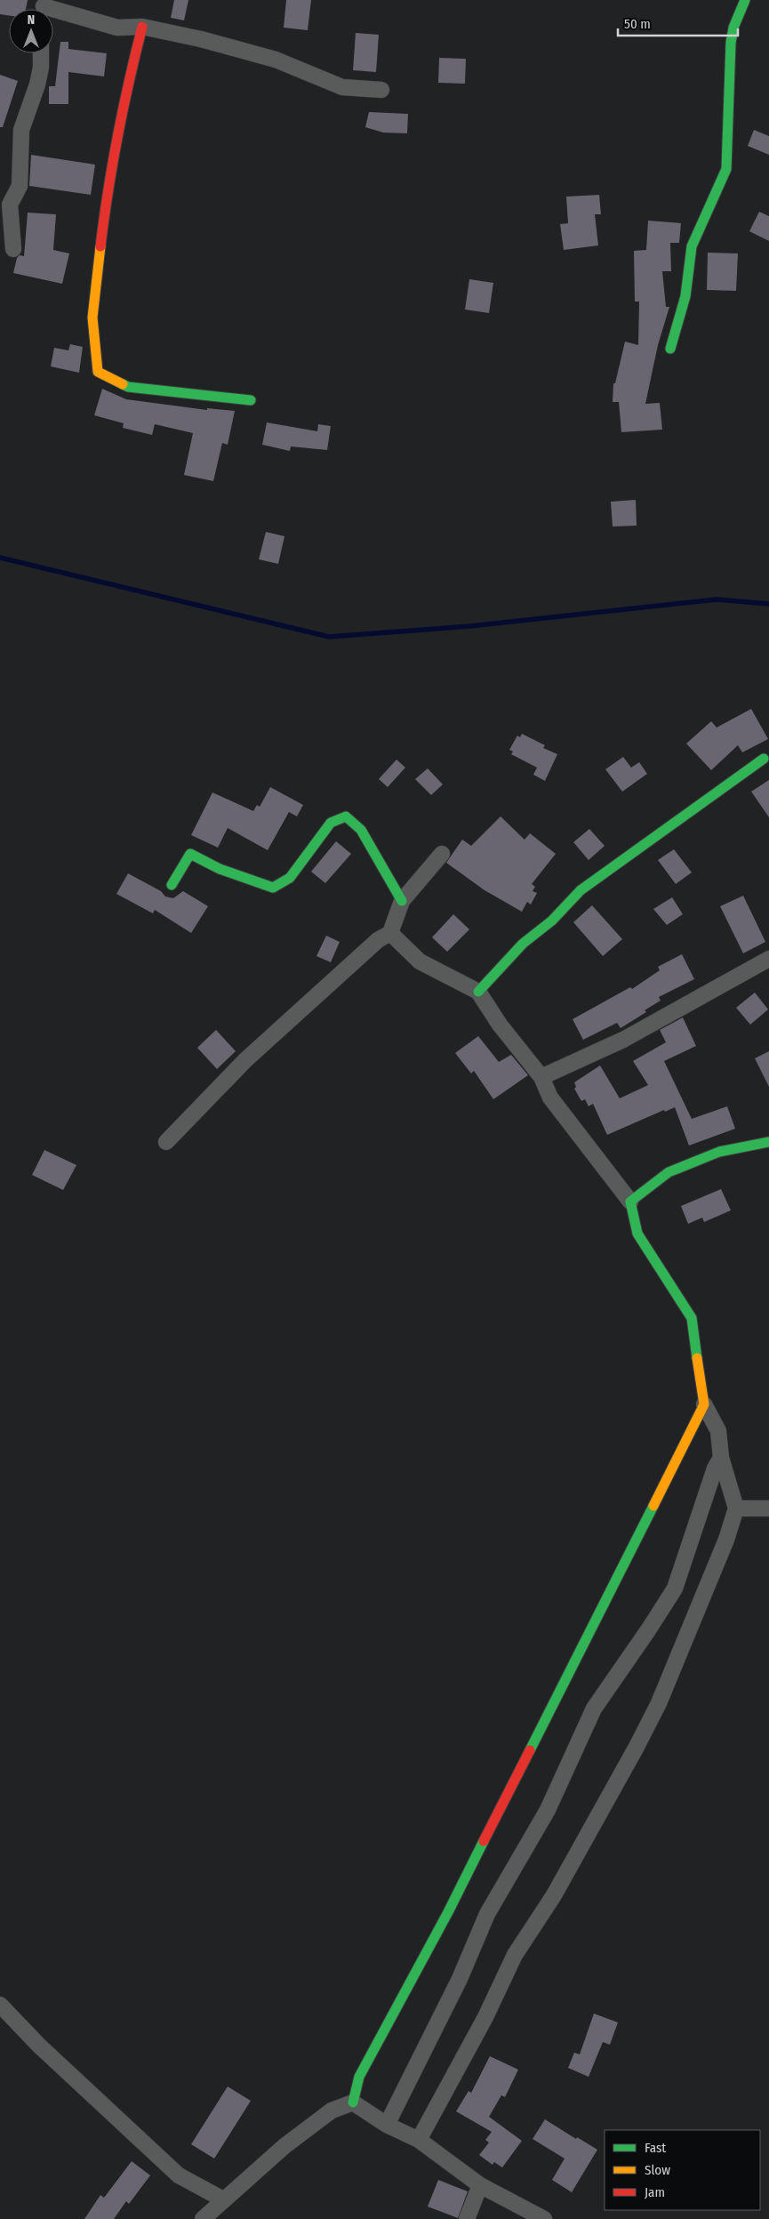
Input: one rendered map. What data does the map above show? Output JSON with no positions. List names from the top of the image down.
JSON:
{
  "legend": ["Fast", "Slow", "Jam"],
  "scale_bar": "50 m",
  "north": "top"
}
